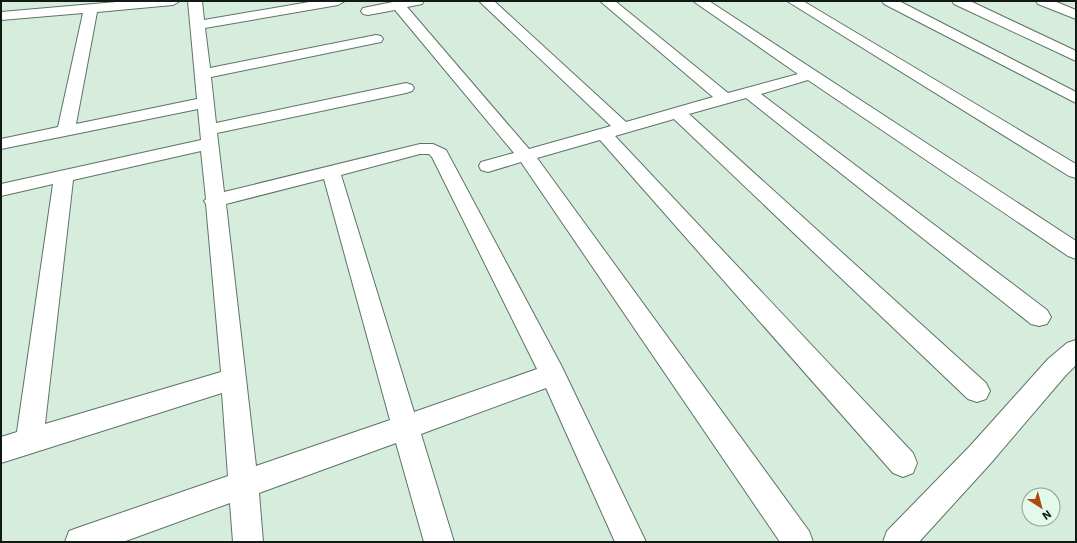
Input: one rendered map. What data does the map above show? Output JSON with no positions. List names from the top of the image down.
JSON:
{
  "north": "bottom right"
}
